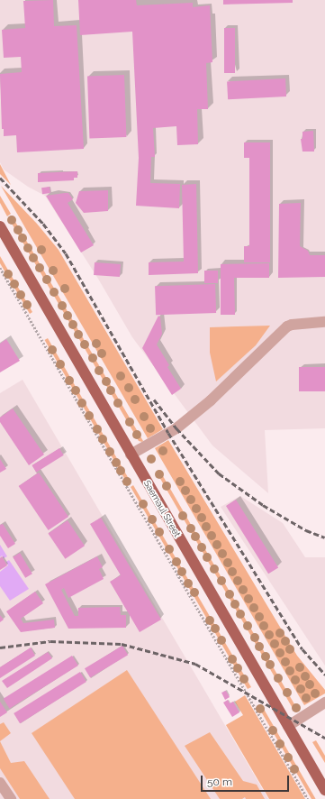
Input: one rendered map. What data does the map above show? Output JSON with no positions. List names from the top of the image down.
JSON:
{
  "streets": {
    "main road": ["Saemaul Street"]
  },
  "scale_bar": "50 m"
}
